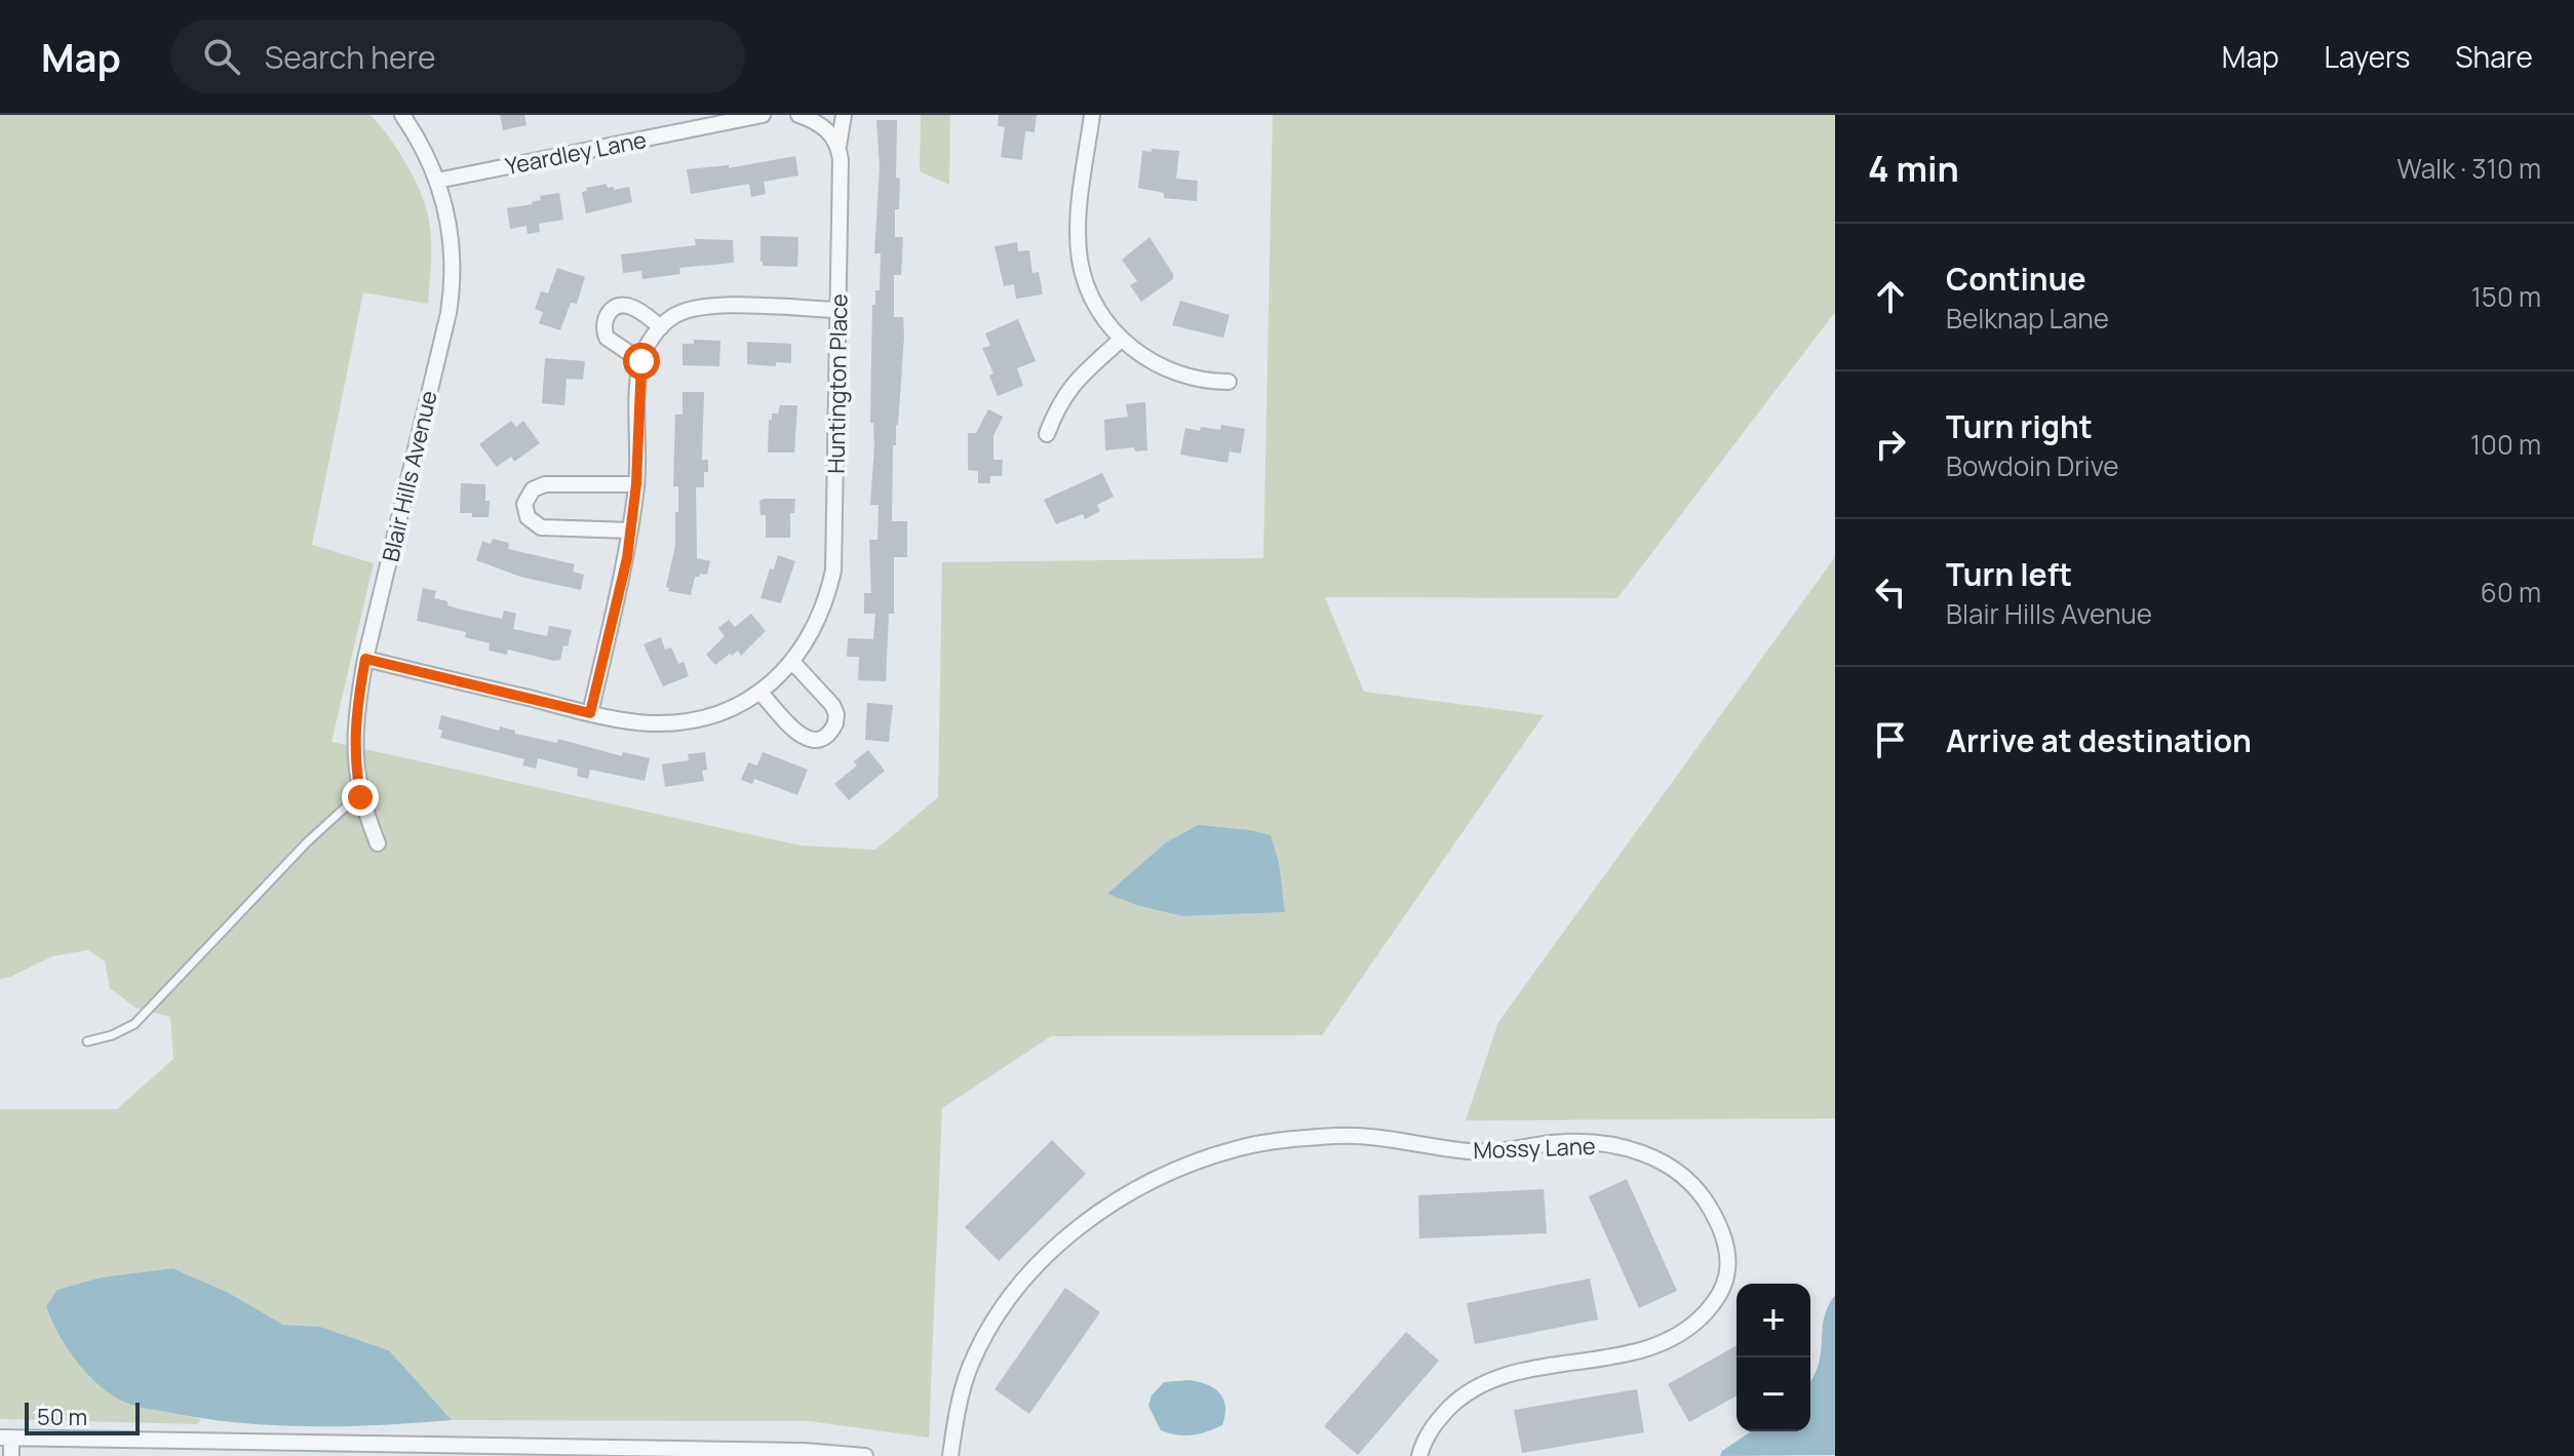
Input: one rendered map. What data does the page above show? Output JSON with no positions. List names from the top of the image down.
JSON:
{
  "streets": {
    "street": [
      "Yeardley Lane",
      "Huntington Place",
      "Blair Hills Avenue",
      "Mossy Lane"
    ]
  },
  "crossings": [
    ["Yeardley Lane", "Blair Hills Avenue"],
    ["Huntington Place", "Blair Hills Avenue"]
  ],
  "scale_bar": "50 m",
  "page": {
    "header": "Map",
    "search": "Search here",
    "nav": ["Map", "Layers", "Share"],
    "heading": ["4 min", "Walk · 310 m"],
    "list": [
      ["Continue", "Belknap Lane", "150 m"],
      ["Turn right", "Bowdoin Drive", "100 m"],
      ["Turn left", "Blair Hills Avenue", "60 m"],
      "Arrive at destination"
    ],
    "map_buttons": ["+", "−"],
    "scale": "50 m"
  }
}
